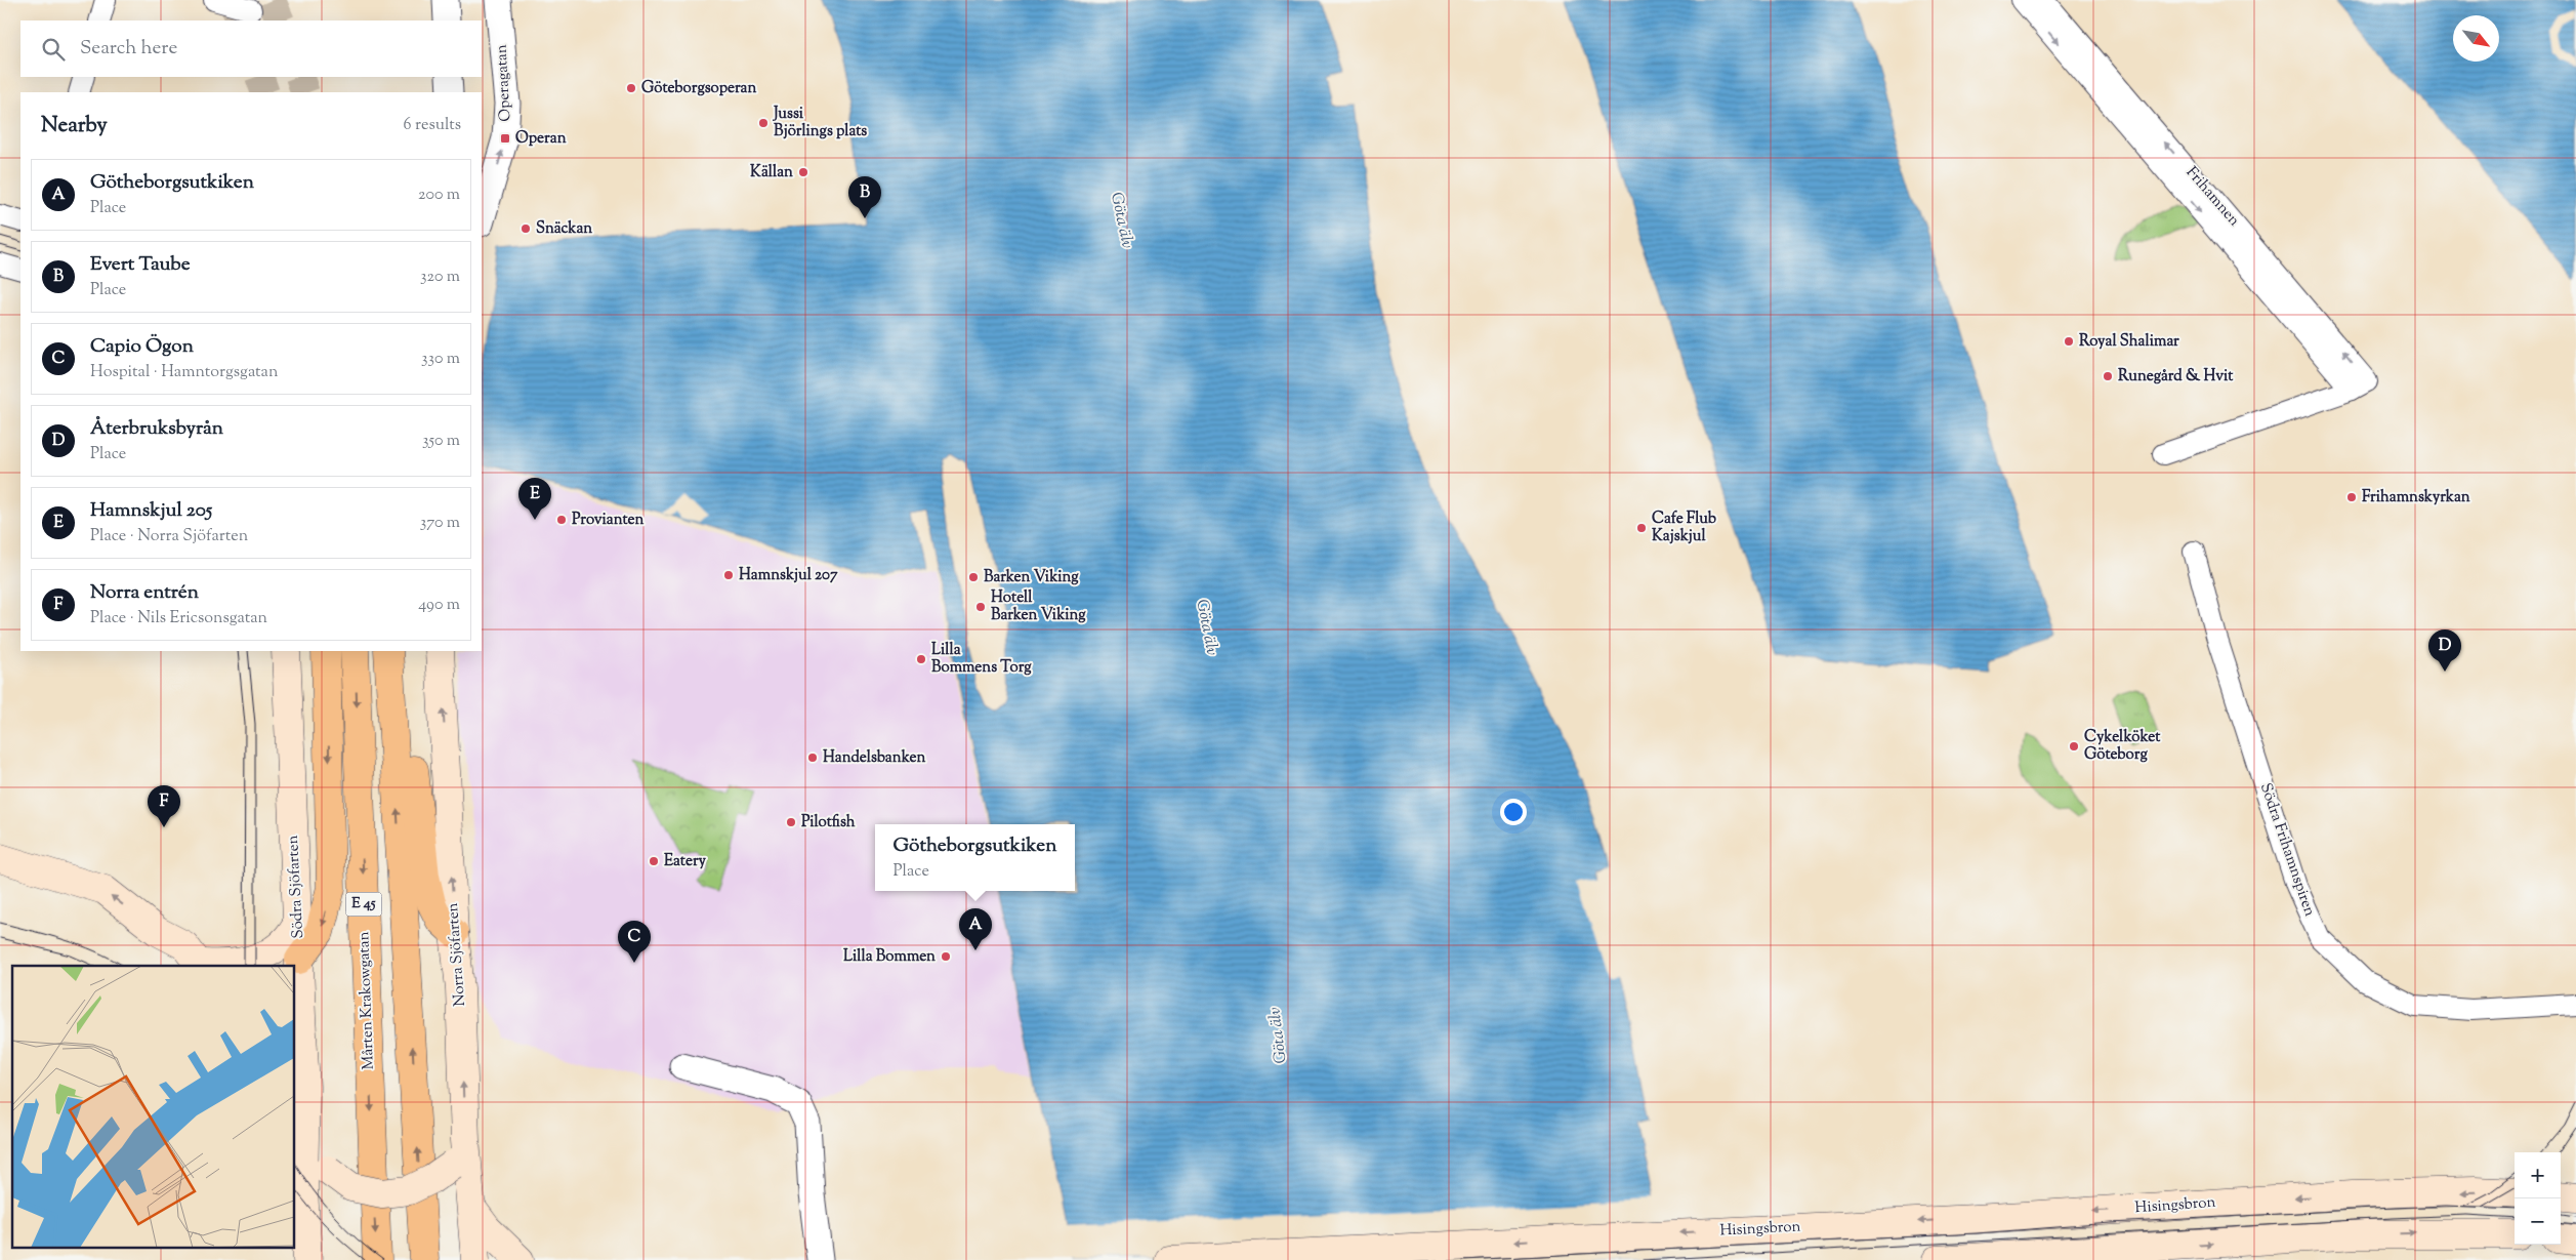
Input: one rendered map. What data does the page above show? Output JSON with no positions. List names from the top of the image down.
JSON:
{
  "streets": {
    "highway": ["E 45", "Mårten Krakowgatan"],
    "main road": ["Södra Sjöfarten", "Norra Sjöfarten", "Hisingsbron"],
    "street": ["Operagatan", "Frihamnen", "Södra Frihamnspiren"]
  },
  "crossings": [
    ["Södra Sjöfarten", "Norra Sjöfarten"]
  ],
  "one_way": ["Operagatan", "Norra Sjöfarten"],
  "water": ["Göta älv"],
  "places": {
    "other": [
      "Göteborgsoperan",
      "Jussi Björlings plats",
      "Källan",
      "Snäckan",
      "Royal Shalimar",
      "Runegård & Hvit",
      "Frihamnskyrkan",
      "Provianten",
      "Cafe Flub Kajskjul",
      "Hamnskjul 207",
      "Barken Viking",
      "Hotell Barken Viking",
      "Lilla Bommens Torg",
      "Cykelköket Göteborg",
      "Handelsbanken",
      "Pilotfish",
      "Eatery",
      "Lilla Bommen"
    ],
    "transit": ["Operan"]
  },
  "north": "bottom right",
  "page": {
    "search": "Search here",
    "heading": ["Nearby", "6 results"],
    "list": [
      {
        "mark": "A",
        "name": "Götheborgsutkiken",
        "note": "Place",
        "value": "200 m"
      },
      {
        "mark": "B",
        "name": "Evert Taube",
        "note": "Place",
        "value": "320 m"
      },
      {
        "mark": "C",
        "name": "Capio Ögon",
        "note": "Hospital · Hamntorgsgatan",
        "value": "330 m"
      },
      {
        "mark": "D",
        "name": "Återbruksbyrån",
        "note": "Place",
        "value": "350 m"
      },
      {
        "mark": "E",
        "name": "Hamnskjul 205",
        "note": "Place · Norra Sjöfarten",
        "value": "370 m"
      },
      {
        "mark": "F",
        "name": "Norra entrén",
        "note": "Place · Nils Ericsonsgatan",
        "value": "490 m"
      }
    ],
    "pins": [
      "B",
      "E",
      "D",
      "F",
      "A",
      "C"
    ],
    "popup": ["Götheborgsutkiken", "Place"],
    "map_buttons": ["+", "−"]
  }
}
